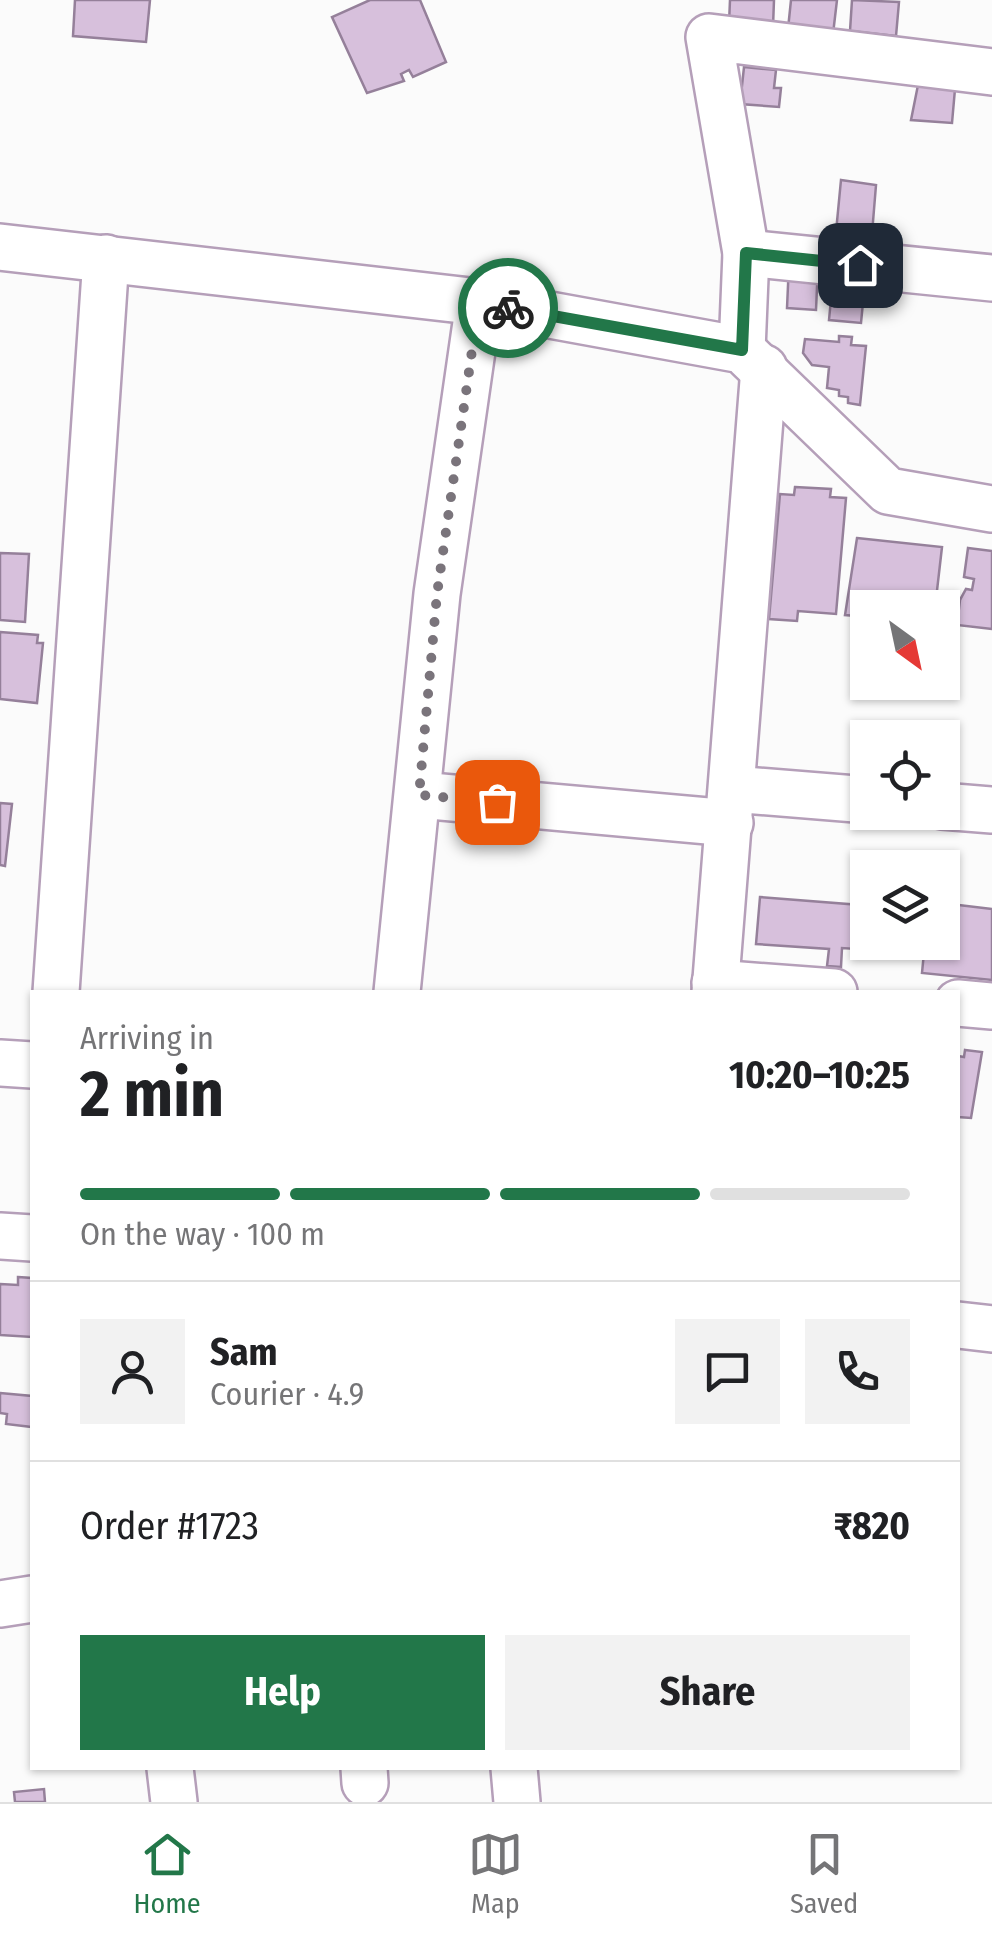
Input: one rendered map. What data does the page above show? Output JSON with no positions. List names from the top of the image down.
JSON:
{
  "north": "bottom right",
  "page": {
    "heading": ["2 min", "Arriving in", "10:20–10:25"],
    "panel": [
      "Sam",
      "Courier · 4.9",
      "Order #1723",
      "₹820"
    ],
    "bar": "On the way · 100 m",
    "buttons": ["Help", "Share"],
    "tabs": ["Home", "Map", "Saved"]
  }
}
